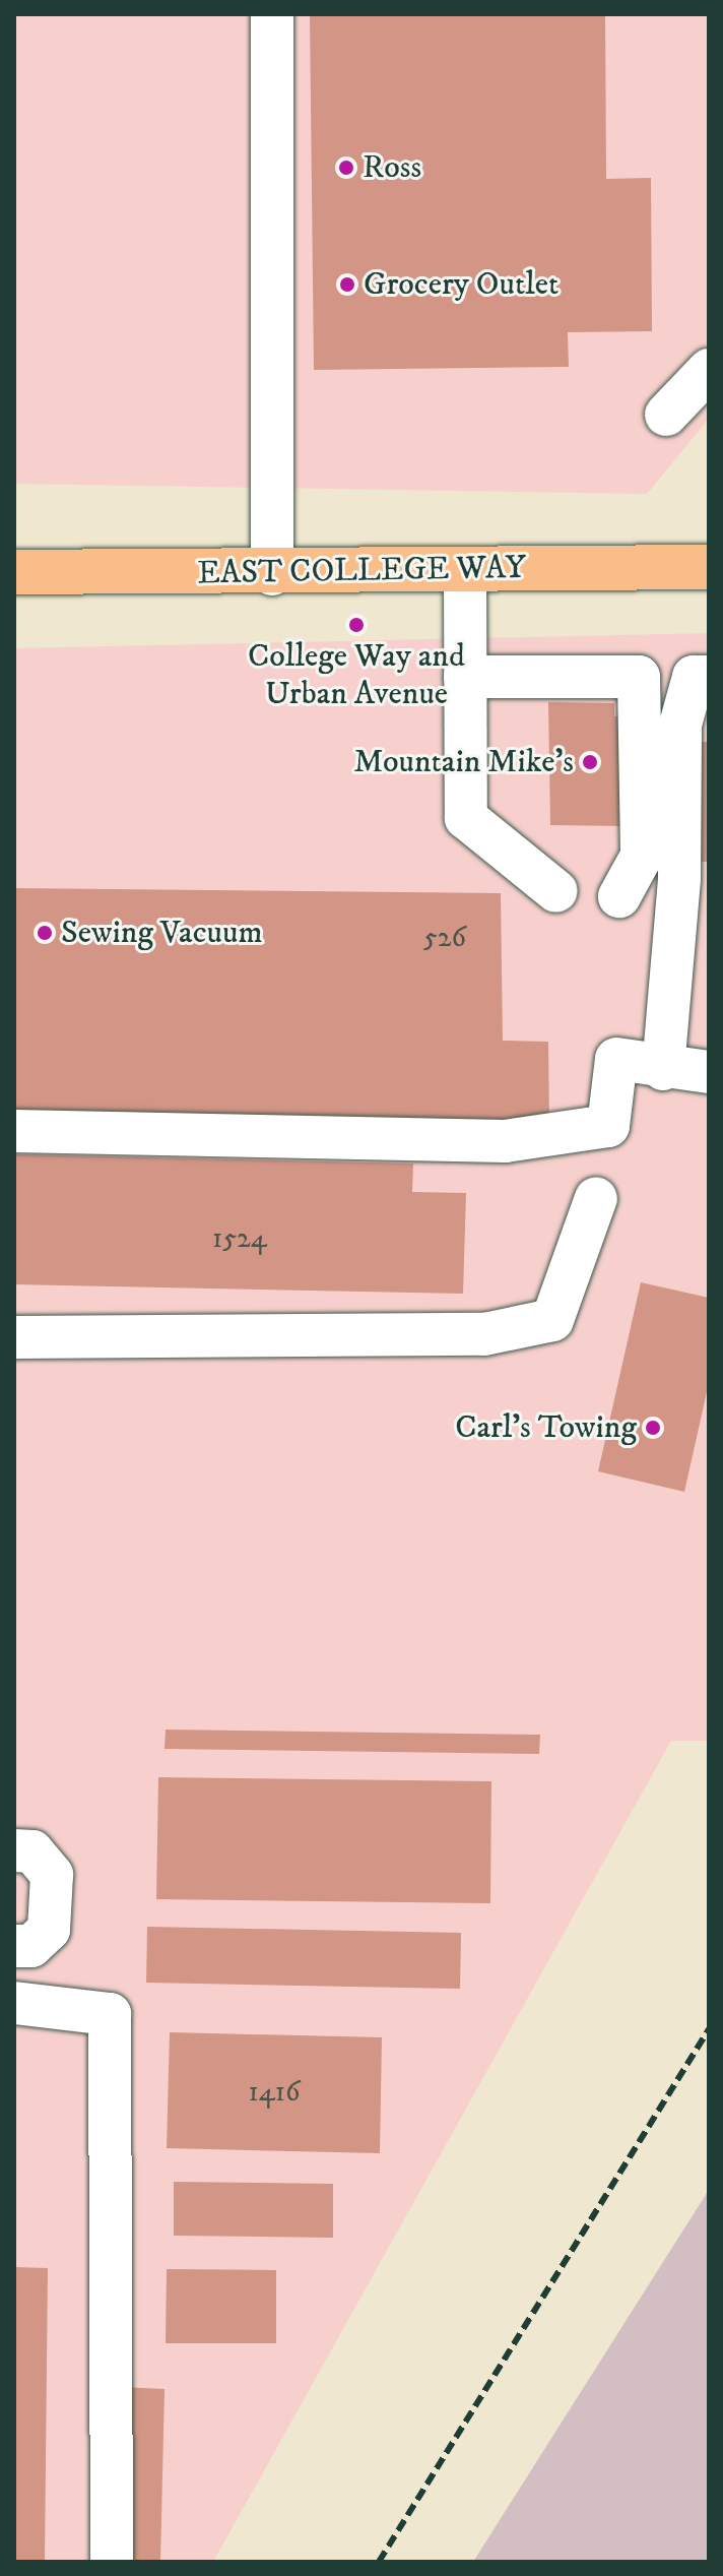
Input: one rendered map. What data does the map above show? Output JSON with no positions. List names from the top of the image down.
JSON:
{
  "streets": {
    "main road": ["EAST COLLEGE WAY"]
  },
  "places": [
    "Ross",
    "Grocery Outlet",
    "College Way and Urban Avenue",
    "Mountain Mike's",
    "Sewing Vacuum",
    "Carl's Towing"
  ],
  "house_numbers": ["526", "1524", "1416"]
}
